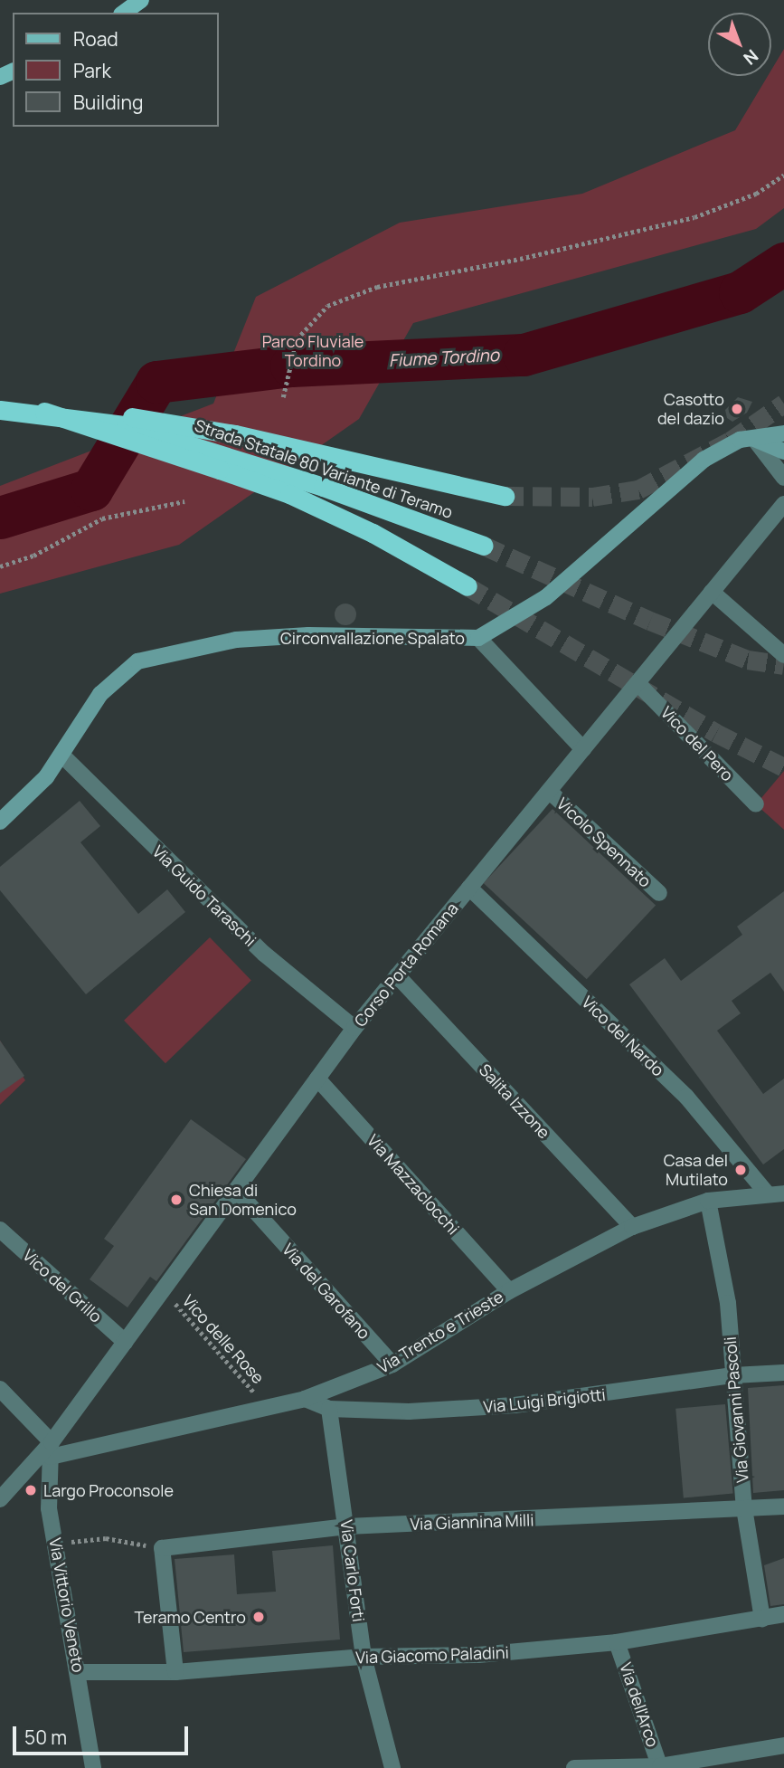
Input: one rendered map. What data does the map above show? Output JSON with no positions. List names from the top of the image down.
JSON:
{
  "streets": {
    "highway": ["Strada Statale 80 Variante di Teramo"],
    "main road": ["Circonvallazione Spalato"],
    "street": [
      "Vico del Pero",
      "Vicolo Spennato",
      "Via Guido Taraschi",
      "Corso Porta Romana",
      "Vico del Nardo",
      "Salita Izzone",
      "Via Mazzaclocchi",
      "Vico del Grillo",
      "Via del Garofano",
      "Via Trento e Trieste",
      "Via Luigi Brigiotti",
      "Via Giovanni Pascoli",
      "Via Giannina Milli",
      "Via Carlo Forti",
      "Via Vittorio Veneto",
      "Via Giacomo Paladini",
      "Via dell'Arco"
    ],
    "path": ["Vico delle Rose"]
  },
  "crossings": [
    ["Circonvallazione Spalato", "Via Guido Taraschi"],
    ["Vico del Pero", "Corso Porta Romana"],
    ["Vicolo Spennato", "Corso Porta Romana"],
    ["Via Guido Taraschi", "Corso Porta Romana"],
    ["Corso Porta Romana", "Vico del Nardo"],
    ["Corso Porta Romana", "Salita Izzone"],
    ["Corso Porta Romana", "Via Mazzaclocchi"],
    ["Corso Porta Romana", "Vico del Grillo"],
    ["Corso Porta Romana", "Via del Garofano"],
    ["Corso Porta Romana", "Via Trento e Trieste"],
    ["Corso Porta Romana", "Vico delle Rose"],
    ["Corso Porta Romana", "Via Vittorio Veneto"],
    ["Vico del Nardo", "Via Trento e Trieste"],
    ["Salita Izzone", "Via Trento e Trieste"],
    ["Via Mazzaclocchi", "Via Trento e Trieste"],
    ["Via del Garofano", "Via Trento e Trieste"],
    ["Via Trento e Trieste", "Vico delle Rose"],
    ["Via Trento e Trieste", "Via Luigi Brigiotti"],
    ["Via Trento e Trieste", "Via Giovanni Pascoli"],
    ["Via Trento e Trieste", "Via Vittorio Veneto"],
    ["Via Luigi Brigiotti", "Via Giovanni Pascoli"],
    ["Via Luigi Brigiotti", "Via Carlo Forti"],
    ["Via Giovanni Pascoli", "Via Giannina Milli"],
    ["Via Giovanni Pascoli", "Via Giacomo Paladini"],
    ["Via Giannina Milli", "Via Carlo Forti"],
    ["Via Carlo Forti", "Via Giacomo Paladini"],
    ["Via Vittorio Veneto", "Via Giacomo Paladini"],
    ["Via Giacomo Paladini", "Via dell'Arco"]
  ],
  "water": ["Fiume Tordino"],
  "parks": ["Parco Fluviale Tordino"],
  "places": [
    "Casotto del dazio",
    "Casa del Mutilato",
    "Chiesa di San Domenico",
    "Largo Proconsole",
    "Teramo Centro"
  ],
  "legend": ["Road", "Park", "Building"],
  "scale_bar": "50 m",
  "north": "bottom right"
}
